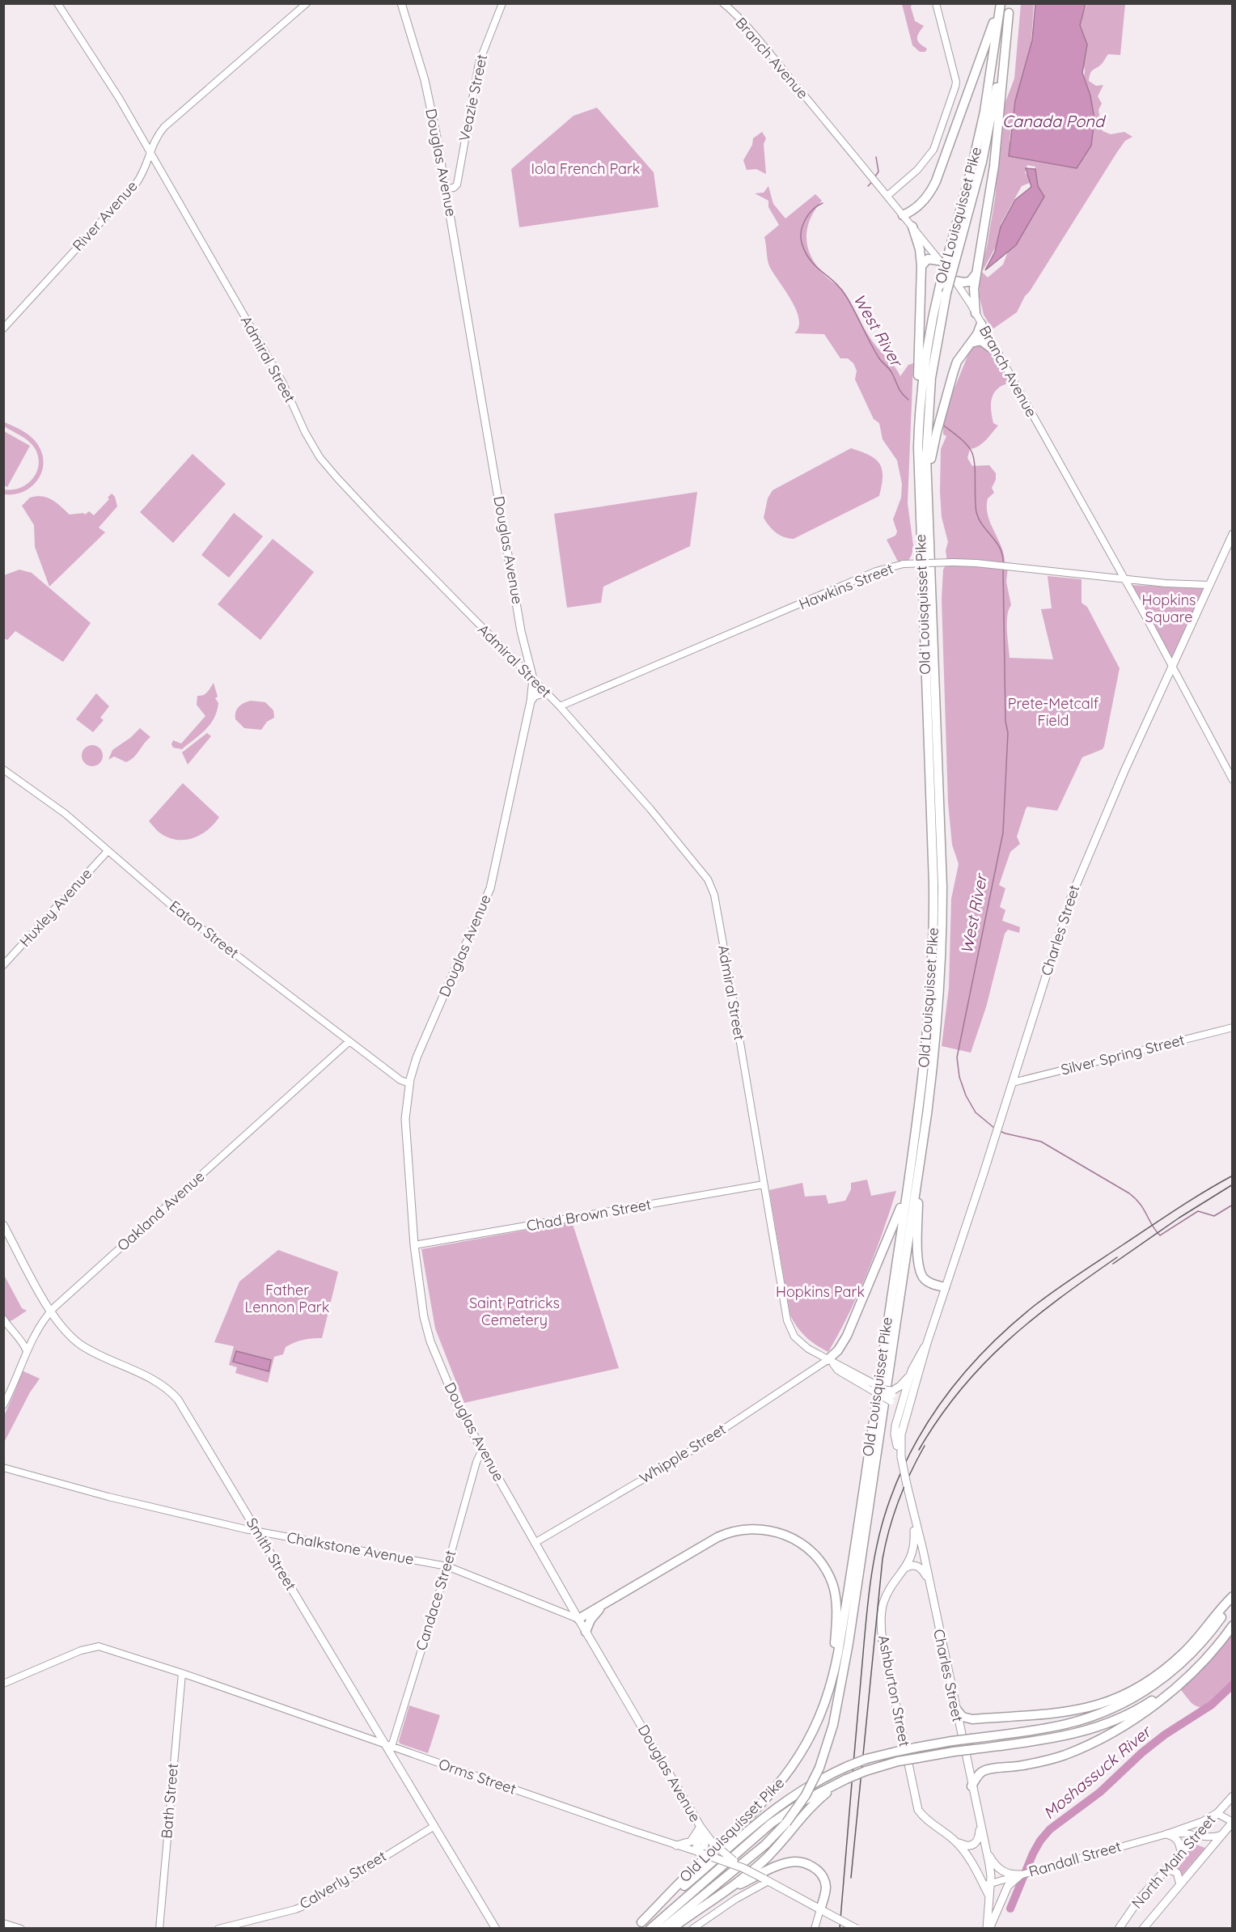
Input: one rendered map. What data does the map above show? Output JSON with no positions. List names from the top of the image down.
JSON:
{
  "streets": {
    "highway": ["Old Louisquisset Pike"],
    "main road": [
      "Branch Avenue",
      "Veazie Street",
      "Douglas Avenue",
      "River Avenue",
      "Admiral Street",
      "Hawkins Street",
      "Huxley Avenue",
      "Eaton Street",
      "Charles Street",
      "Silver Spring Street",
      "Oakland Avenue",
      "Chad Brown Street",
      "Whipple Street",
      "Chalkstone Avenue",
      "Smith Street",
      "Candace Street",
      "Ashburton Street",
      "Orms Street",
      "Bath Street",
      "Randall Street",
      "North Main Street",
      "Calverly Street"
    ]
  },
  "crossings": [
    ["Branch Avenue", "Hawkins Street"],
    ["Branch Avenue", "Charles Street"],
    ["Veazie Street", "Douglas Avenue"],
    ["Douglas Avenue", "Admiral Street"],
    ["Douglas Avenue", "Eaton Street"],
    ["Douglas Avenue", "Chad Brown Street"],
    ["Douglas Avenue", "Whipple Street"],
    ["Douglas Avenue", "Chalkstone Avenue"],
    ["Douglas Avenue", "Candace Street"],
    ["Douglas Avenue", "Orms Street"],
    ["River Avenue", "Admiral Street"],
    ["Admiral Street", "Hawkins Street"],
    ["Admiral Street", "Charles Street"],
    ["Admiral Street", "Chad Brown Street"],
    ["Admiral Street", "Whipple Street"],
    ["Hawkins Street", "Charles Street"],
    ["Huxley Avenue", "Eaton Street"],
    ["Eaton Street", "Oakland Avenue"],
    ["Charles Street", "Silver Spring Street"],
    ["Charles Street", "Ashburton Street"],
    ["Charles Street", "Randall Street"],
    ["Oakland Avenue", "Smith Street"],
    ["Chalkstone Avenue", "Smith Street"],
    ["Chalkstone Avenue", "Candace Street"],
    ["Smith Street", "Candace Street"],
    ["Smith Street", "Orms Street"],
    ["Smith Street", "Calverly Street"],
    ["Candace Street", "Orms Street"],
    ["Orms Street", "Bath Street"],
    ["Randall Street", "North Main Street"]
  ],
  "water": ["Canada Pond", "West River", "Moshassuck River"],
  "parks": [
    "Iola French Park",
    "Hopkins Square",
    "Prete-Metcalf Field",
    "Father Lennon Park",
    "Hopkins Park",
    "Saint Patricks Cemetery"
  ]
}
